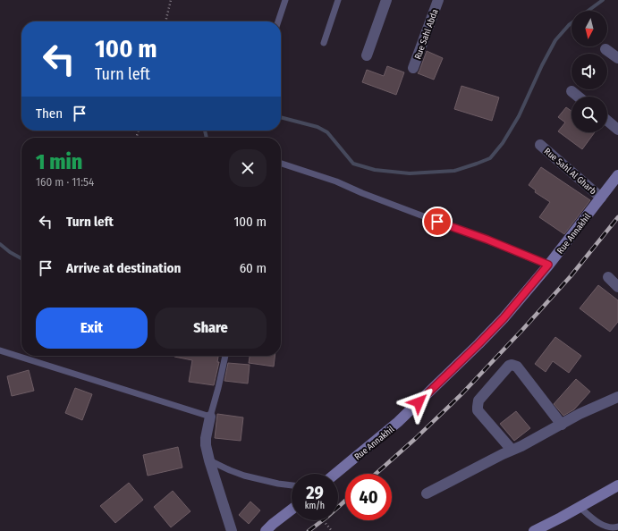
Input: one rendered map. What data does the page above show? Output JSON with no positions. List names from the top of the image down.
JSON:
{
  "streets": {
    "street": ["Rue Sahl Abda", "Rue Sahl Al Gharb", "Rue Annakhil"]
  },
  "crossings": [
    ["Rue Sahl Al Gharb", "Rue Annakhil"]
  ],
  "north": "bottom",
  "page": {
    "turn": ["100 m", "Turn left"],
    "then": "Then",
    "heading": ["1 min", "160 m · 11:54"],
    "list": [
      {
        "name": "Turn left",
        "value": "100 m"
      },
      {
        "name": "Arrive at destination",
        "value": "60 m"
      }
    ],
    "buttons": ["Exit", "Share"],
    "speed": "29 km/h",
    "limit": "40"
  }
}
